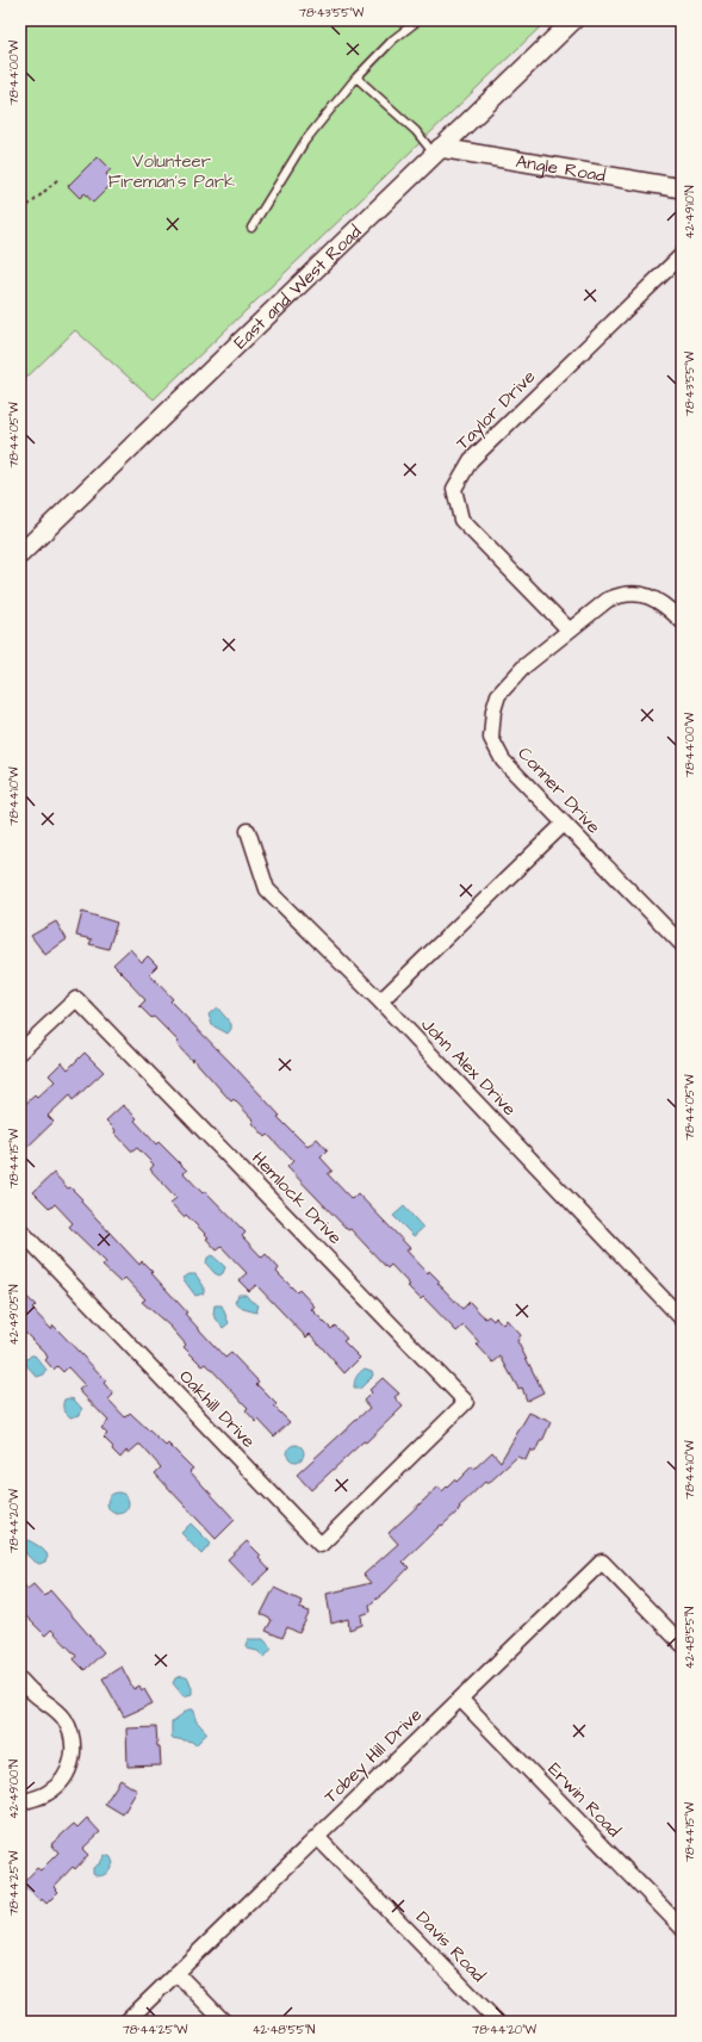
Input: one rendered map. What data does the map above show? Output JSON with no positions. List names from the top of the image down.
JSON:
{
  "streets": {
    "street": [
      "Angle Road",
      "East and West Road",
      "Taylor Drive",
      "Conner Drive",
      "John Alex Drive",
      "Hemlock Drive",
      "Oakhill Drive",
      "Tobey Hill Drive",
      "Erwin Road",
      "Davis Road"
    ]
  },
  "crossings": [
    ["Angle Road", "East and West Road"],
    ["Taylor Drive", "Conner Drive"],
    ["Hemlock Drive", "Oakhill Drive"],
    ["Tobey Hill Drive", "Erwin Road"],
    ["Tobey Hill Drive", "Davis Road"]
  ],
  "parks": ["Volunteer Fireman's Park"],
  "coordinates": [
    "78°43'55\"W",
    "78°44'00\"W",
    "42°49'10\"N",
    "78°44'05\"W",
    "78°44'10\"W",
    "78°44'15\"W",
    "42°49'05\"N",
    "78°44'20\"W",
    "42°48'55\"N",
    "42°49'00\"N",
    "78°44'25\"W"
  ]
}
